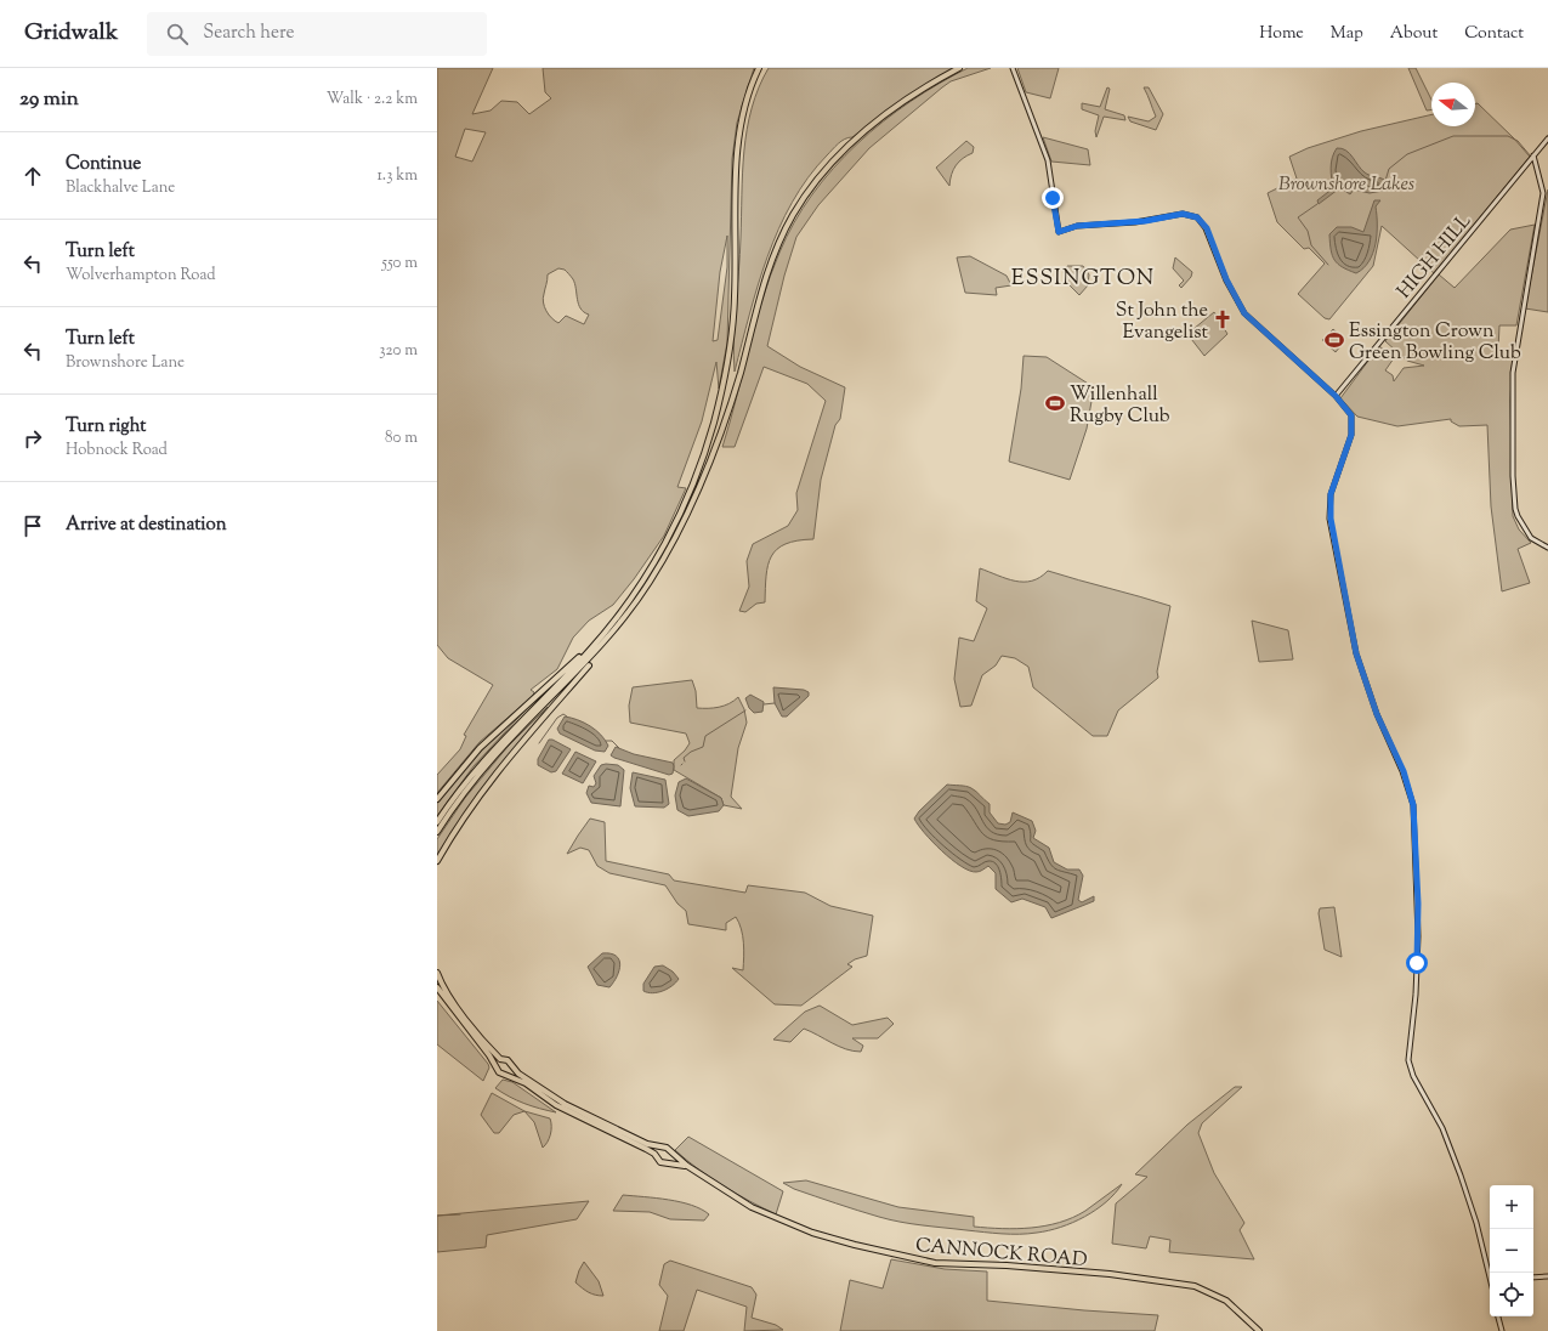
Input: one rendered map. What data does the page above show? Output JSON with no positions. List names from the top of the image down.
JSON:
{
  "streets": {
    "highway": ["CANNOCK ROAD"],
    "main road": ["HIGH HILL"]
  },
  "districts": ["ESSINGTON"],
  "parks": ["Brownshore Lakes"],
  "places": {
    "church": ["St John the Evangelist"],
    "sports": ["Essington Crown Green Bowling Club", "Willenhall Rugby Club"]
  },
  "north": "left",
  "page": {
    "header": "Gridwalk",
    "search": "Search here",
    "nav": [
      "Home",
      "Map",
      "About",
      "Contact"
    ],
    "heading": ["29 min", "Walk · 2.2 km"],
    "list": [
      ["Continue", "Blackhalve Lane", "1.3 km"],
      ["Turn left", "Wolverhampton Road", "550 m"],
      ["Turn left", "Brownshore Lane", "320 m"],
      ["Turn right", "Hobnock Road", "80 m"],
      "Arrive at destination"
    ],
    "map_buttons": ["+", "−"]
  }
}
